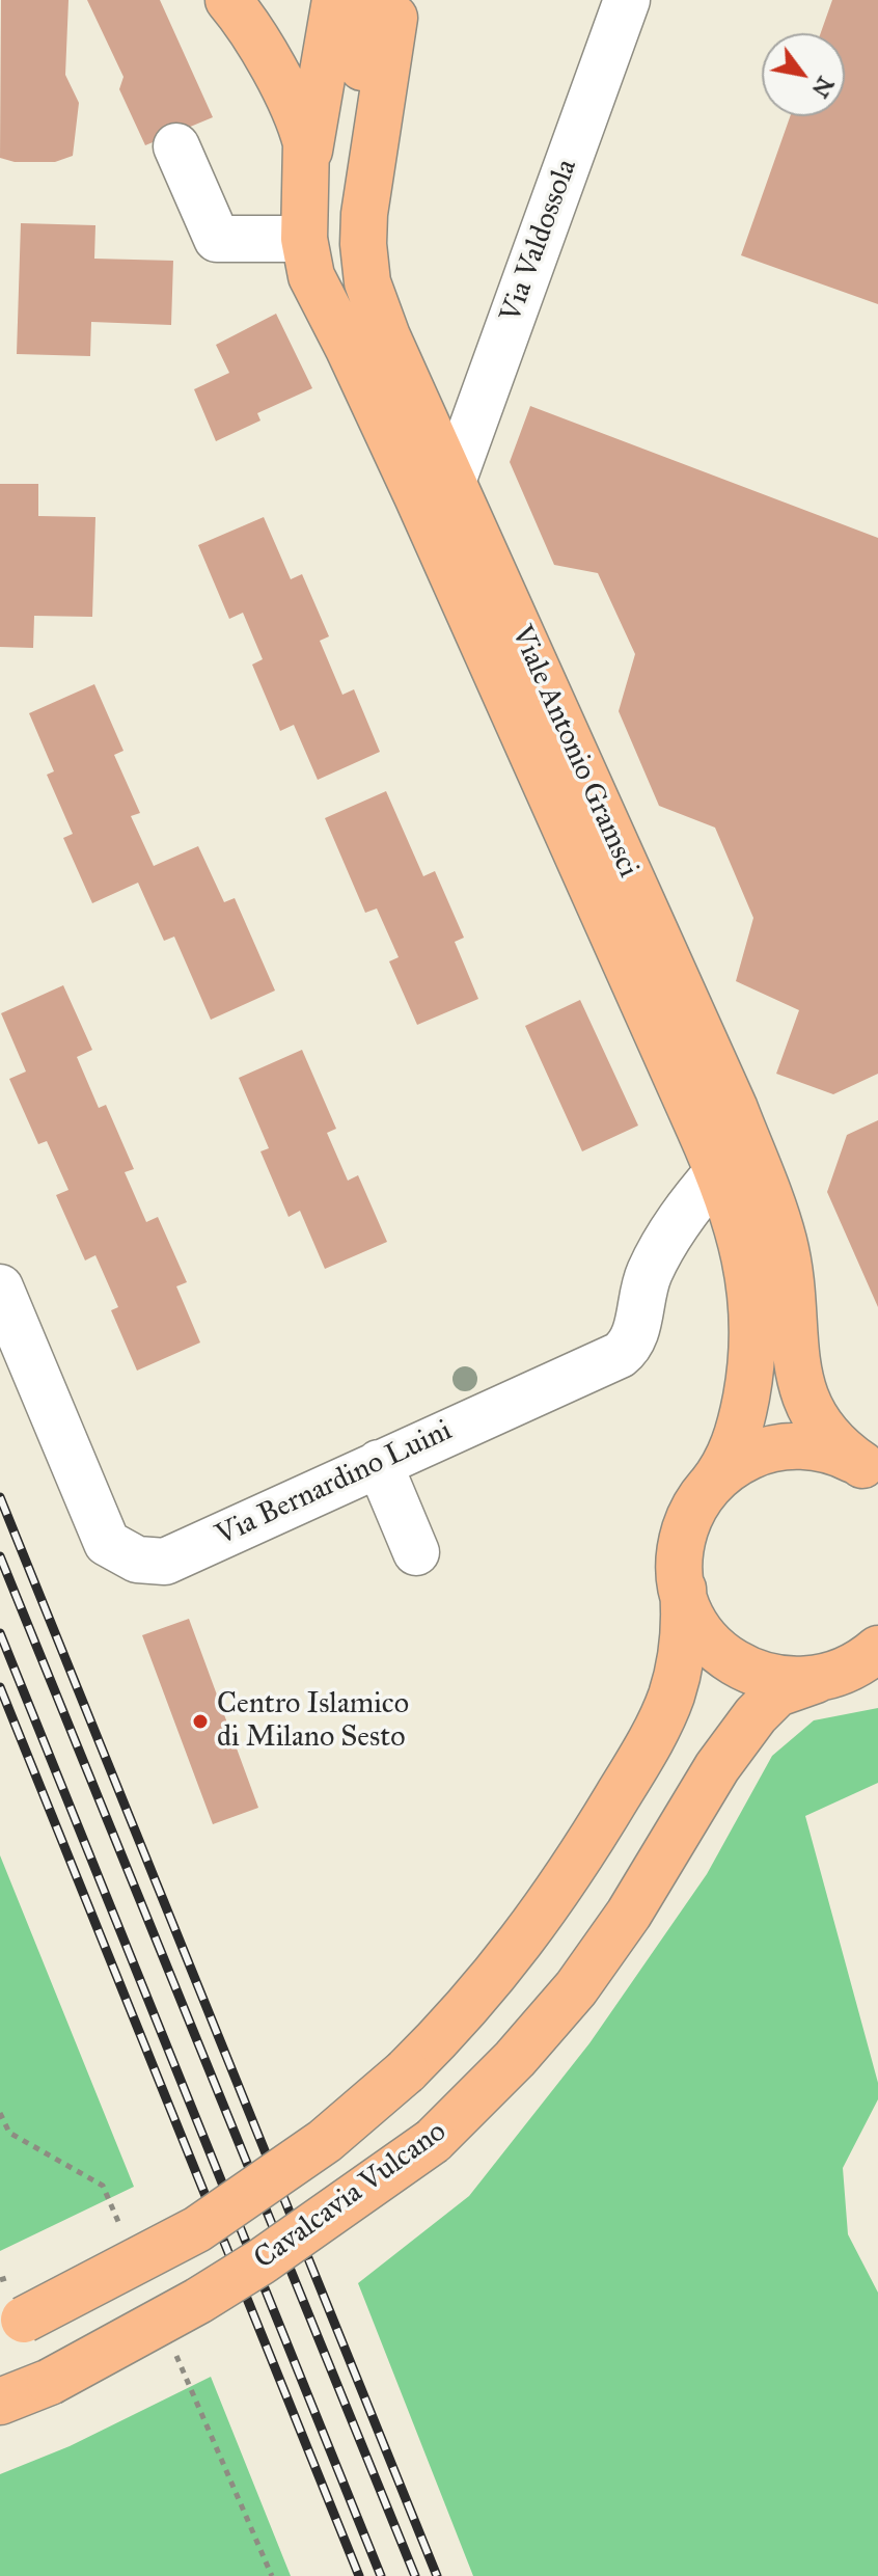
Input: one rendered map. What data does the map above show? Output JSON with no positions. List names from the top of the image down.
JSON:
{
  "streets": {
    "main road": ["Viale Antonio Gramsci", "Cavalcavia Vulcano"],
    "street": ["Via Valdossola", "Via Bernardino Luini"]
  },
  "crossings": [
    ["Via Valdossola", "Viale Antonio Gramsci"],
    ["Viale Antonio Gramsci", "Via Bernardino Luini"],
    ["Viale Antonio Gramsci", "Cavalcavia Vulcano"]
  ],
  "places": ["Centro Islamico di Milano Sesto"],
  "north": "bottom right"
}
